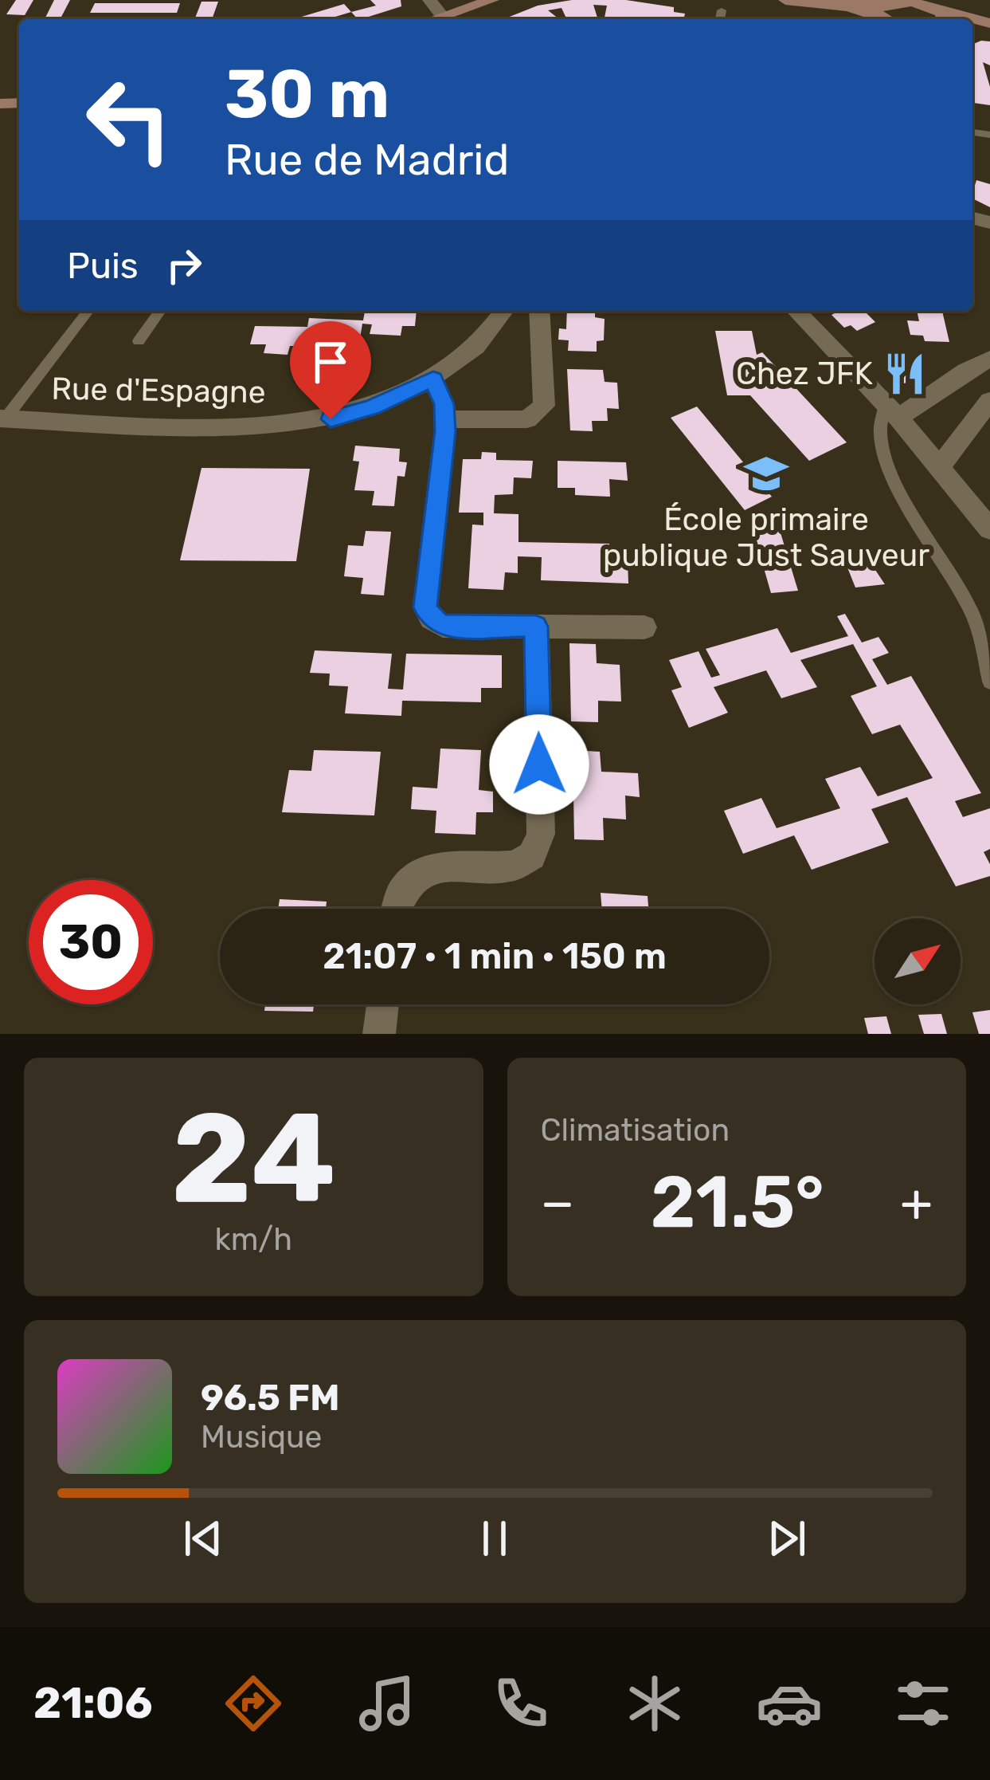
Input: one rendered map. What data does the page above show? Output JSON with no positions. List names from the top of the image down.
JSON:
{
  "streets": {
    "street": ["Rue d'Espagne"]
  },
  "places": {
    "restaurant": ["Chez JFK"],
    "school or university": ["École primaire publique Just Sauveur"]
  },
  "north": "top right",
  "page": {
    "turn": ["30 m", "Rue de Madrid"],
    "then": "Puis",
    "limit": "30",
    "trip": "21:07 · 1 min · 150 m",
    "tile": [
      ["24", "km/h"],
      "Climatisation"
    ],
    "heat": ["−", "21.5°", "+"],
    "song": ["96.5 FM", "Musique"],
    "tabs": "21:06"
  }
}
